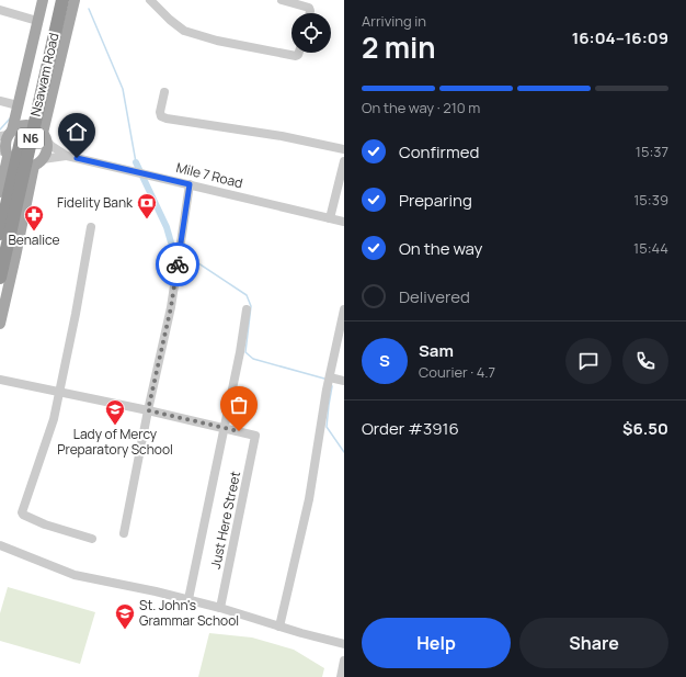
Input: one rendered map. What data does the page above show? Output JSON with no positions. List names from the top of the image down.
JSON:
{
  "streets": {
    "highway": ["Nsawam Road", "N6"],
    "street": ["Mile 7 Road", "Just Here Street"]
  },
  "places": {
    "bank": ["Fidelity Bank"],
    "pharmacy": ["Benalice"],
    "school or university": ["Lady of Mercy Preparatory School", "St. John's Grammar School"]
  },
  "page": {
    "heading": ["2 min", "Arriving in", "16:04–16:09"],
    "panel": [
      "Sam",
      "Courier · 4.7",
      "Order #3916",
      "$6.50"
    ],
    "bar": "On the way · 210 m",
    "list": [
      ["Confirmed", "15:37"],
      ["Preparing", "15:39"],
      ["On the way", "15:44"],
      "Delivered"
    ],
    "round": "S",
    "buttons": ["Help", "Share"]
  }
}
